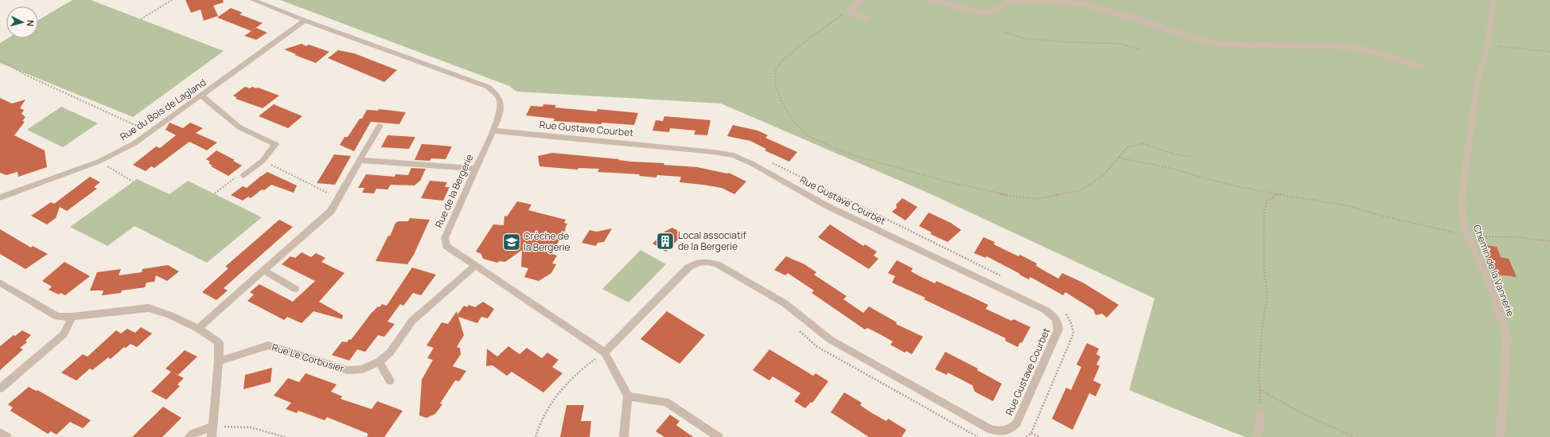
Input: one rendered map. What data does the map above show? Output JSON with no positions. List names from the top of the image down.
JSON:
{
  "streets": {
    "street": [
      "Rue du Bois de Lagland",
      "Rue Gustave Courbet",
      "Rue de la Bergerie",
      "Chemin de la Vannerie",
      "Rue Le Corbusier"
    ]
  },
  "crossings": [
    ["Rue du Bois de Lagland", "Rue de la Bergerie"],
    ["Rue Gustave Courbet", "Rue de la Bergerie"],
    ["Rue de la Bergerie", "Rue Le Corbusier"]
  ],
  "places": {
    "building": ["Local associatif de la Bergerie"],
    "school or university": ["Crèche de la Bergerie"]
  },
  "north": "right"
}
